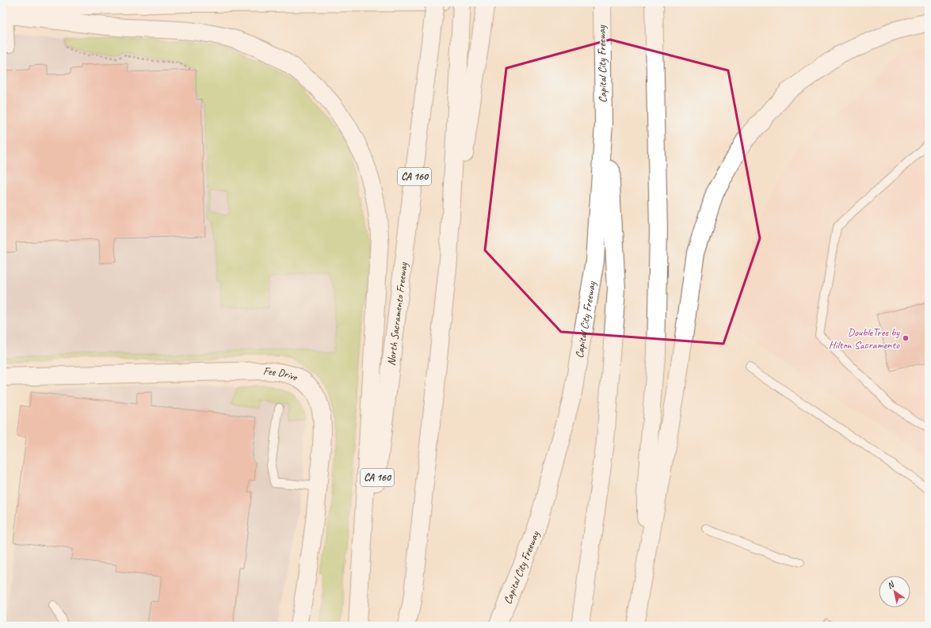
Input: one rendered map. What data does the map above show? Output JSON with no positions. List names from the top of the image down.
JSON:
{
  "streets": {
    "main road": [
      "Capital City Freeway",
      "CA 160",
      "North Sacramento Freeway",
      "Fee Drive"
    ]
  },
  "places": ["DoubleTree by Hilton Sacramento"],
  "north": "top left"
}
